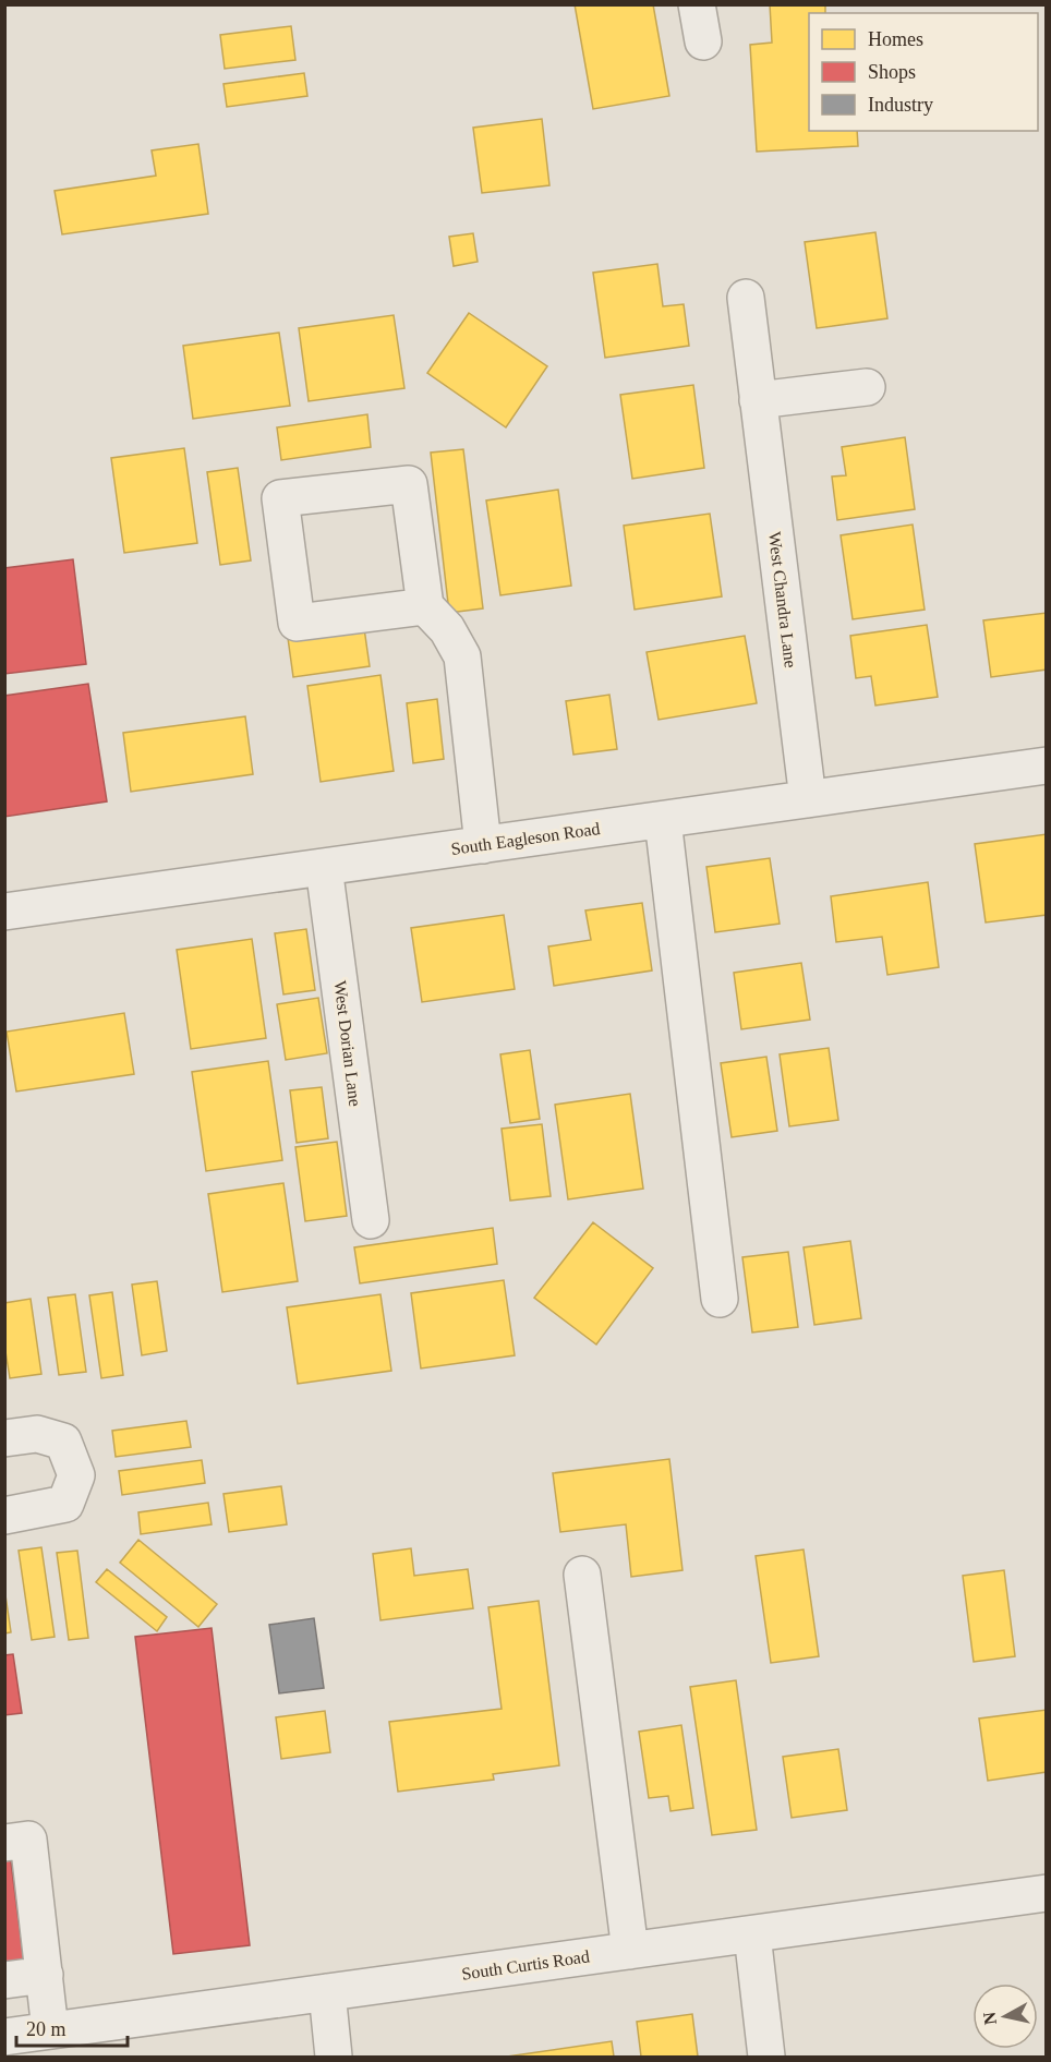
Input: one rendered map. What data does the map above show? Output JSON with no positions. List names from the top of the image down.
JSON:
{
  "streets": {
    "street": [
      "West Chandra Lane",
      "South Eagleson Road",
      "West Dorian Lane",
      "South Curtis Road"
    ]
  },
  "crossings": [
    ["West Chandra Lane", "South Eagleson Road"],
    ["South Eagleson Road", "West Dorian Lane"]
  ],
  "legend": ["Homes", "Shops", "Industry"],
  "scale_bar": "20 m",
  "north": "left"
}
